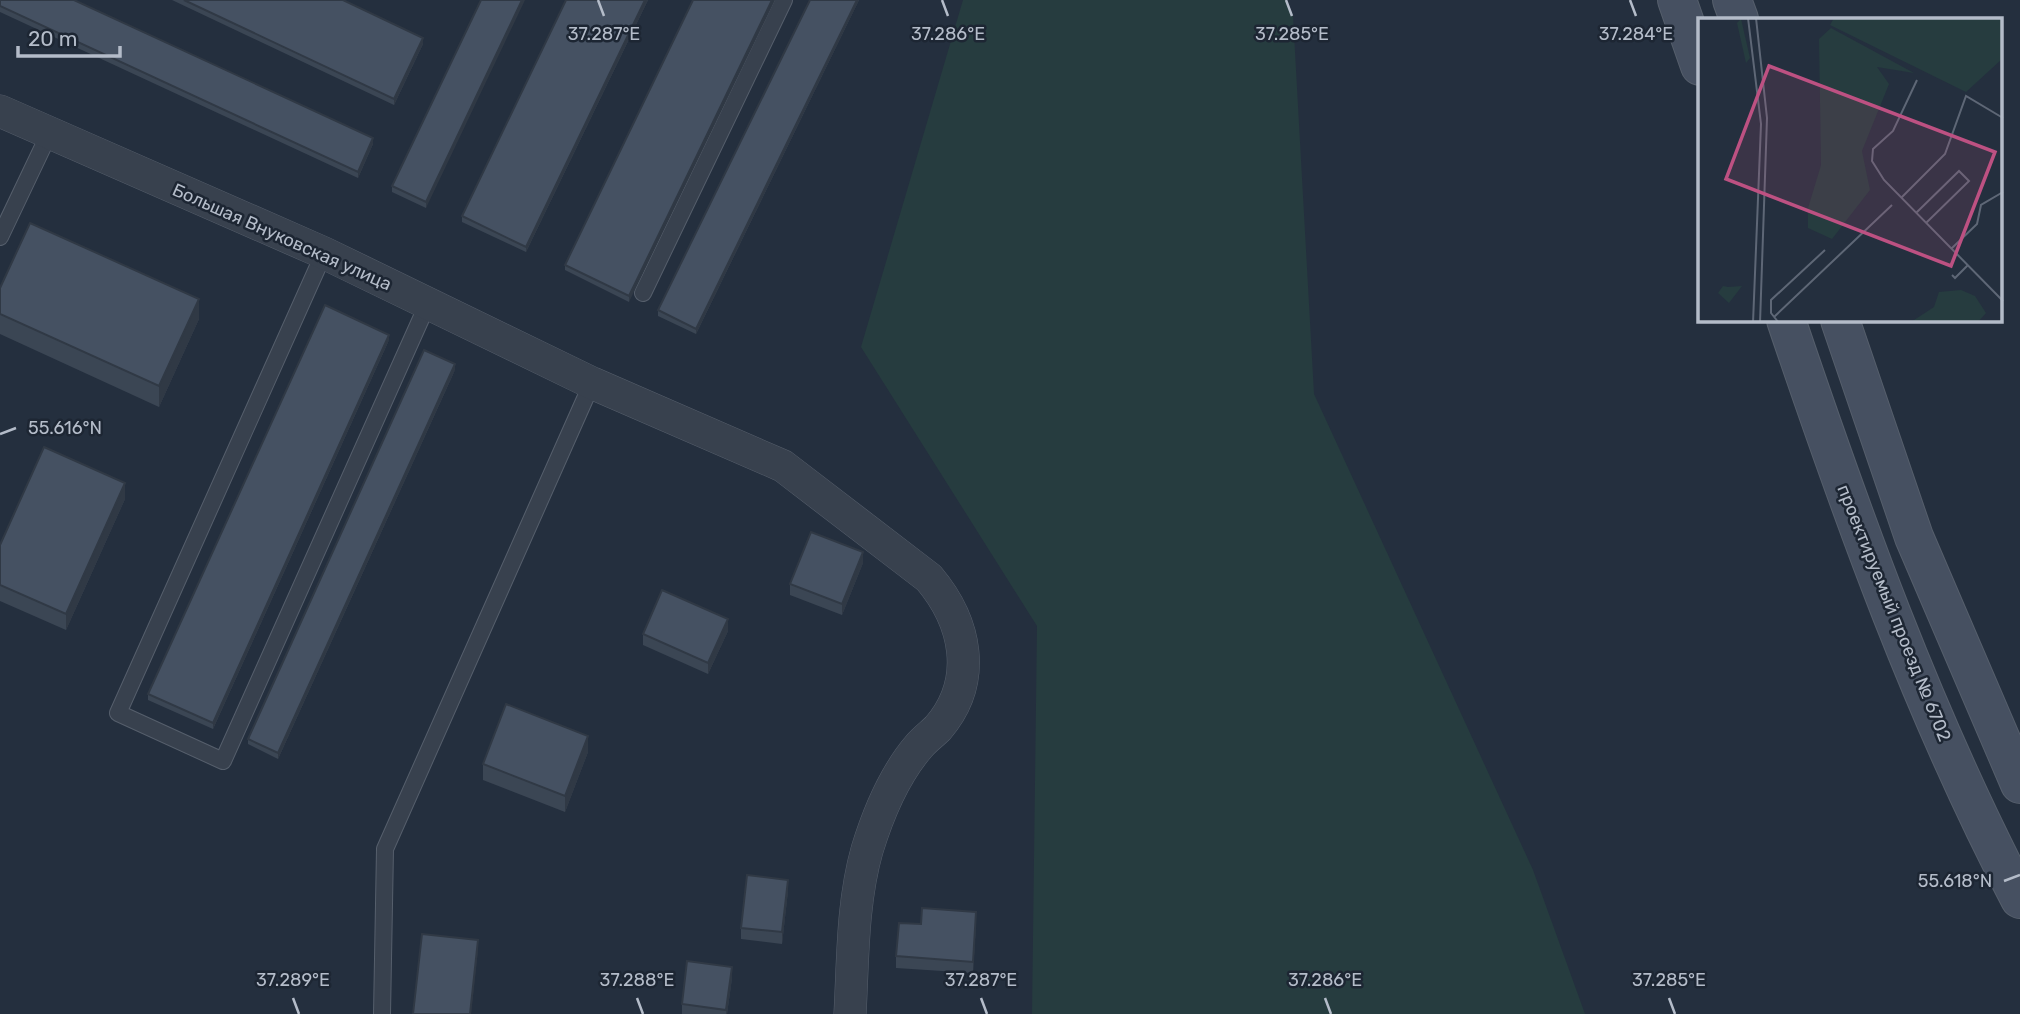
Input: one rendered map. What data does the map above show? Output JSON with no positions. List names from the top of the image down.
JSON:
{
  "streets": {
    "main road": ["проектируемый проезд № 6702"],
    "street": ["Большая Внуковская улица"]
  },
  "scale_bar": "20 m",
  "coordinates": [
    "37.287°E",
    "37.286°E",
    "37.285°E",
    "37.284°E",
    "55.616°N",
    "55.618°N",
    "37.289°E",
    "37.288°E"
  ]
}
